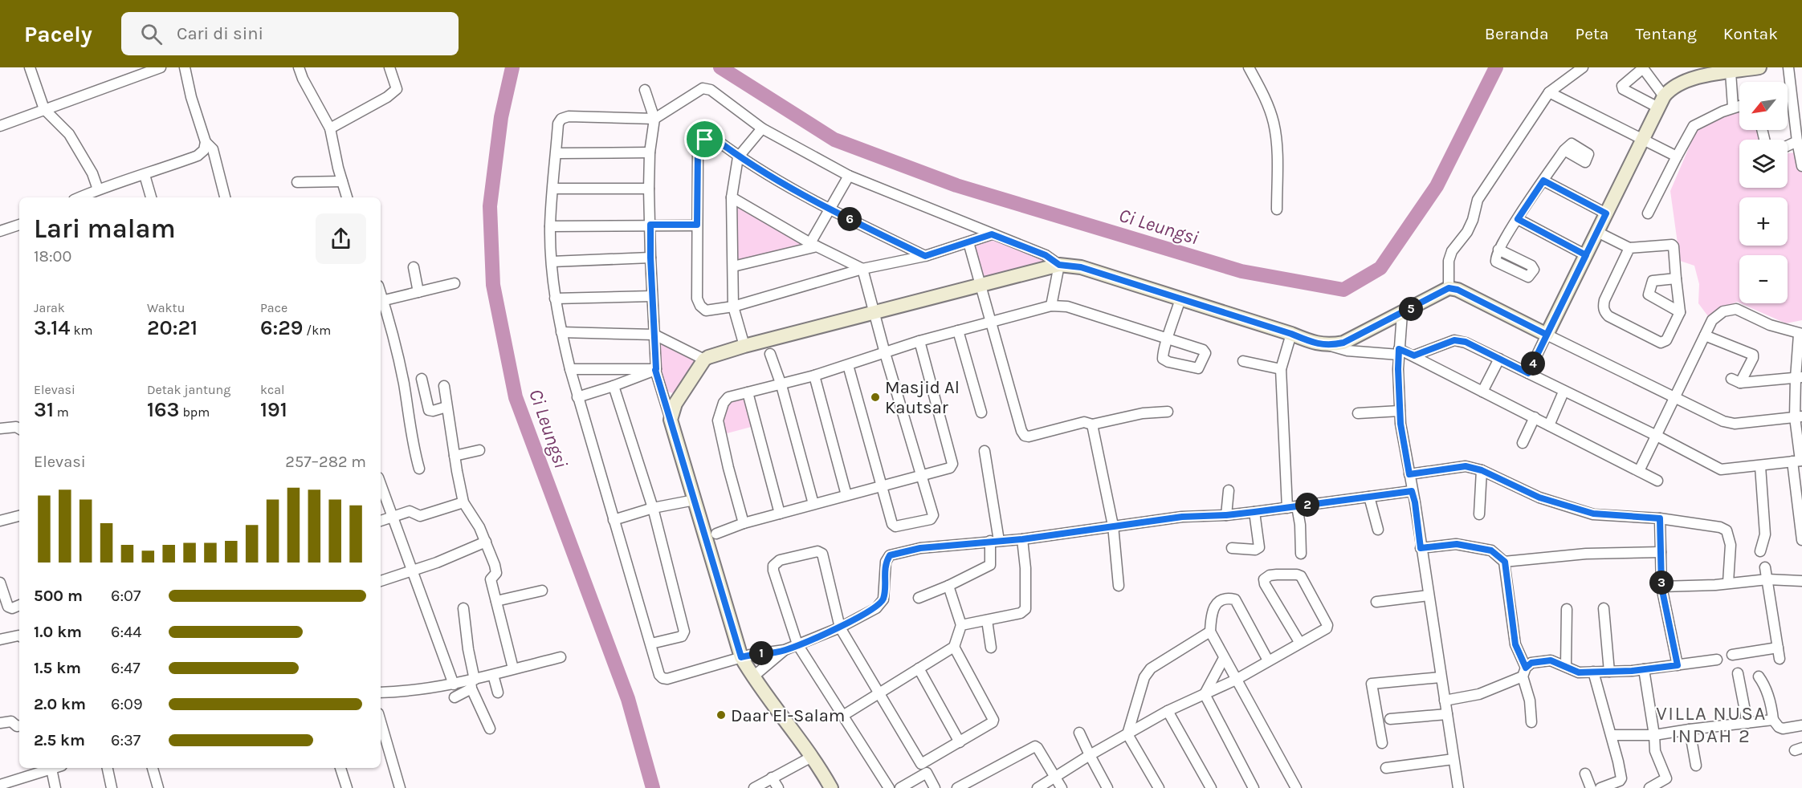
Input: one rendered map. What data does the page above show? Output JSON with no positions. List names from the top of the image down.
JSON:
{
  "districts": ["VILLA NUSA INDAH 2"],
  "water": ["Ci Leungsi"],
  "places": ["Masjid Al Kautsar", "Daar El-Salam"],
  "north": "bottom left",
  "page": {
    "header": "Pacely",
    "search": "Cari di sini",
    "nav": [
      "Beranda",
      "Peta",
      "Tentang",
      "Kontak"
    ],
    "map_buttons": ["+", "−"],
    "heading": ["Lari malam", "18:00"],
    "pins": [
      "6",
      "5",
      "4",
      "2",
      "3",
      "1"
    ],
    "stats": [
      ["Jarak", "3.14 km"],
      ["Waktu", "20:21"],
      ["Pace", "6:29 /km"],
      ["Elevasi", "31 m"],
      ["Detak jantung", "163 bpm"],
      ["kcal", "191"]
    ],
    "chart": ["Elevasi", "257–282 m"],
    "list": [
      {
        "name": "500 m",
        "note": "6:07"
      },
      {
        "name": "1.0 km",
        "note": "6:44"
      },
      {
        "name": "1.5 km",
        "note": "6:47"
      },
      {
        "name": "2.0 km",
        "note": "6:09"
      },
      {
        "name": "2.5 km",
        "note": "6:37"
      }
    ]
  }
}
